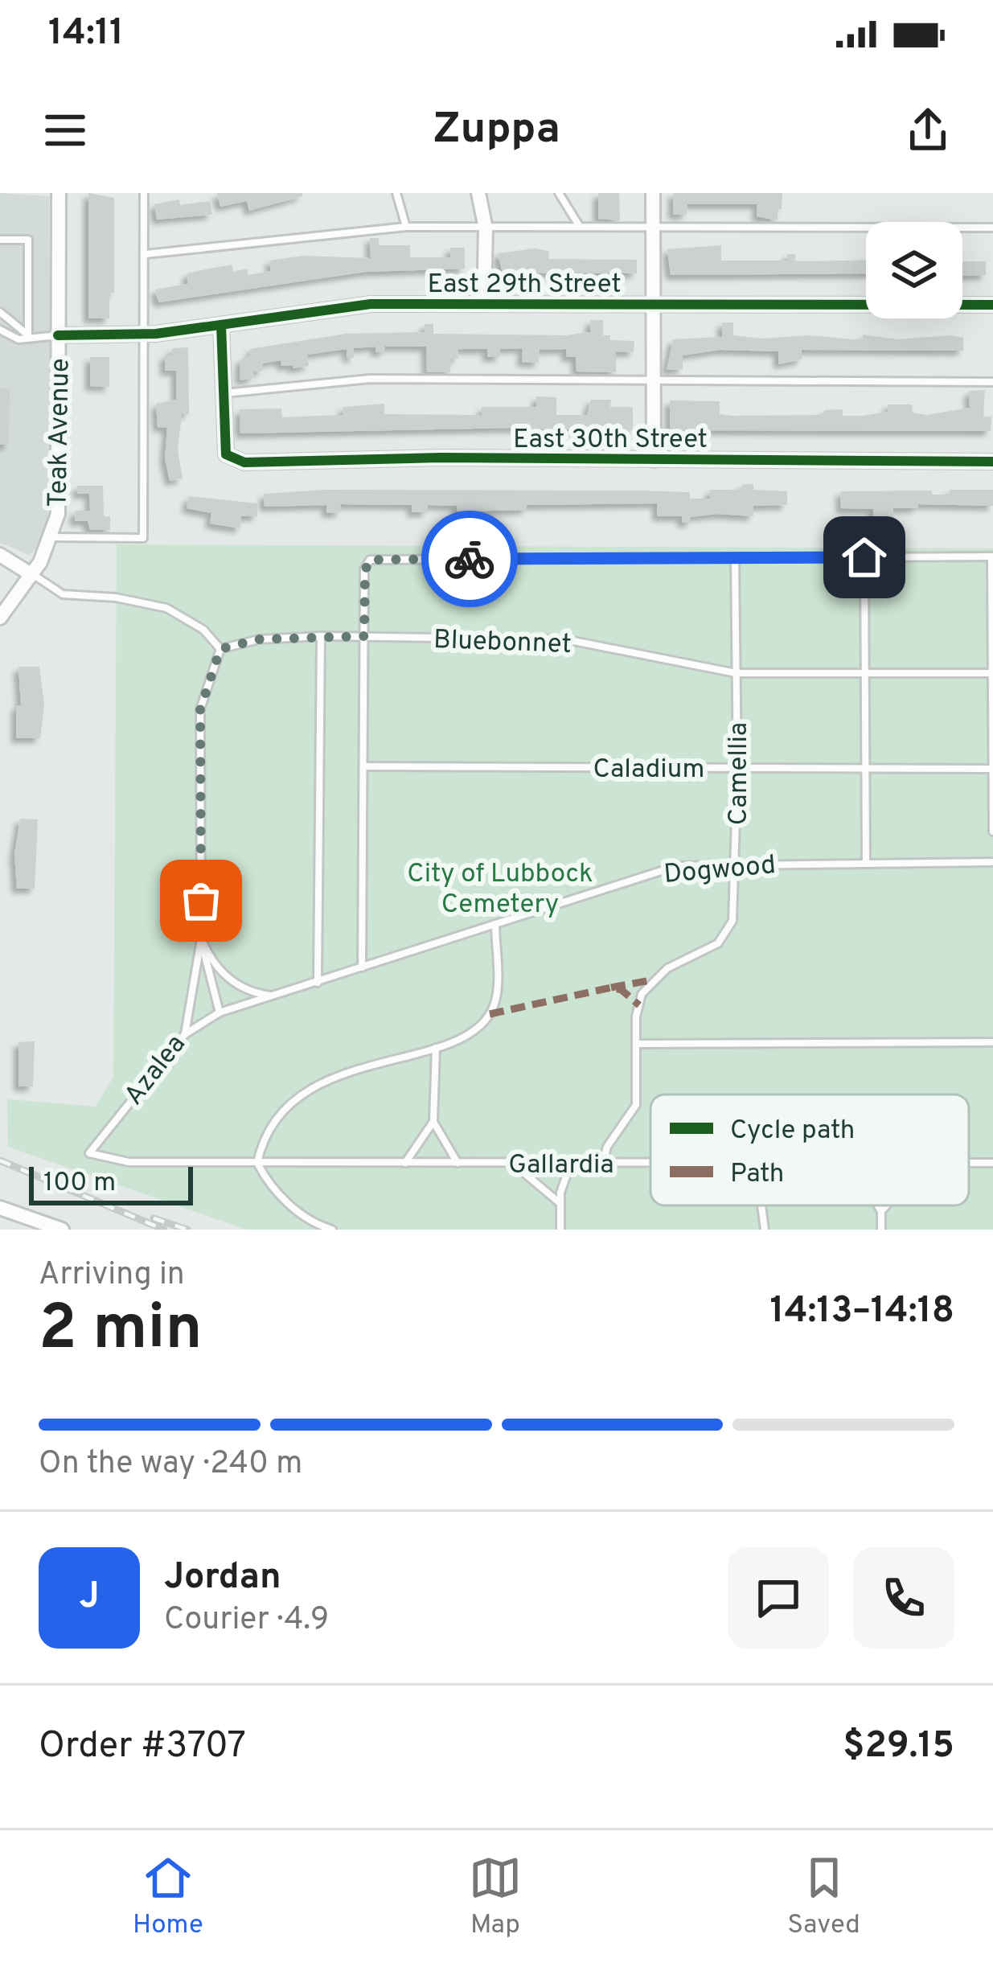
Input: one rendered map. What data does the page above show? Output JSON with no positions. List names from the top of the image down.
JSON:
{
  "streets": {
    "street": ["East 29th Street", "Teak Avenue", "East 30th Street"],
    "lane": [
      "Bluebonnet",
      "Caladium",
      "Camellia",
      "Dogwood",
      "Azalea",
      "Gallardia"
    ]
  },
  "crossings": [
    ["East 29th Street", "Teak Avenue"],
    ["Bluebonnet", "Camellia"],
    ["Bluebonnet", "Azalea"],
    ["Caladium", "Camellia"],
    ["Camellia", "Dogwood"],
    ["Camellia", "Gallardia"],
    ["Dogwood", "Azalea"],
    ["Azalea", "Gallardia"]
  ],
  "parks": ["City of Lubbock Cemetery"],
  "legend": ["Cycle path", "Path"],
  "scale_bar": "100 m",
  "page": {
    "status": "14:11",
    "header": "Zuppa",
    "scale": "100 m",
    "heading": ["2 min", "Arriving in", "14:13–14:18"],
    "panel": [
      "Jordan",
      "Courier · 4.9",
      "Order #3707",
      "$29.15"
    ],
    "bar": "On the way · 240 m",
    "round": "J",
    "tabs": ["Home", "Map", "Saved"]
  }
}
